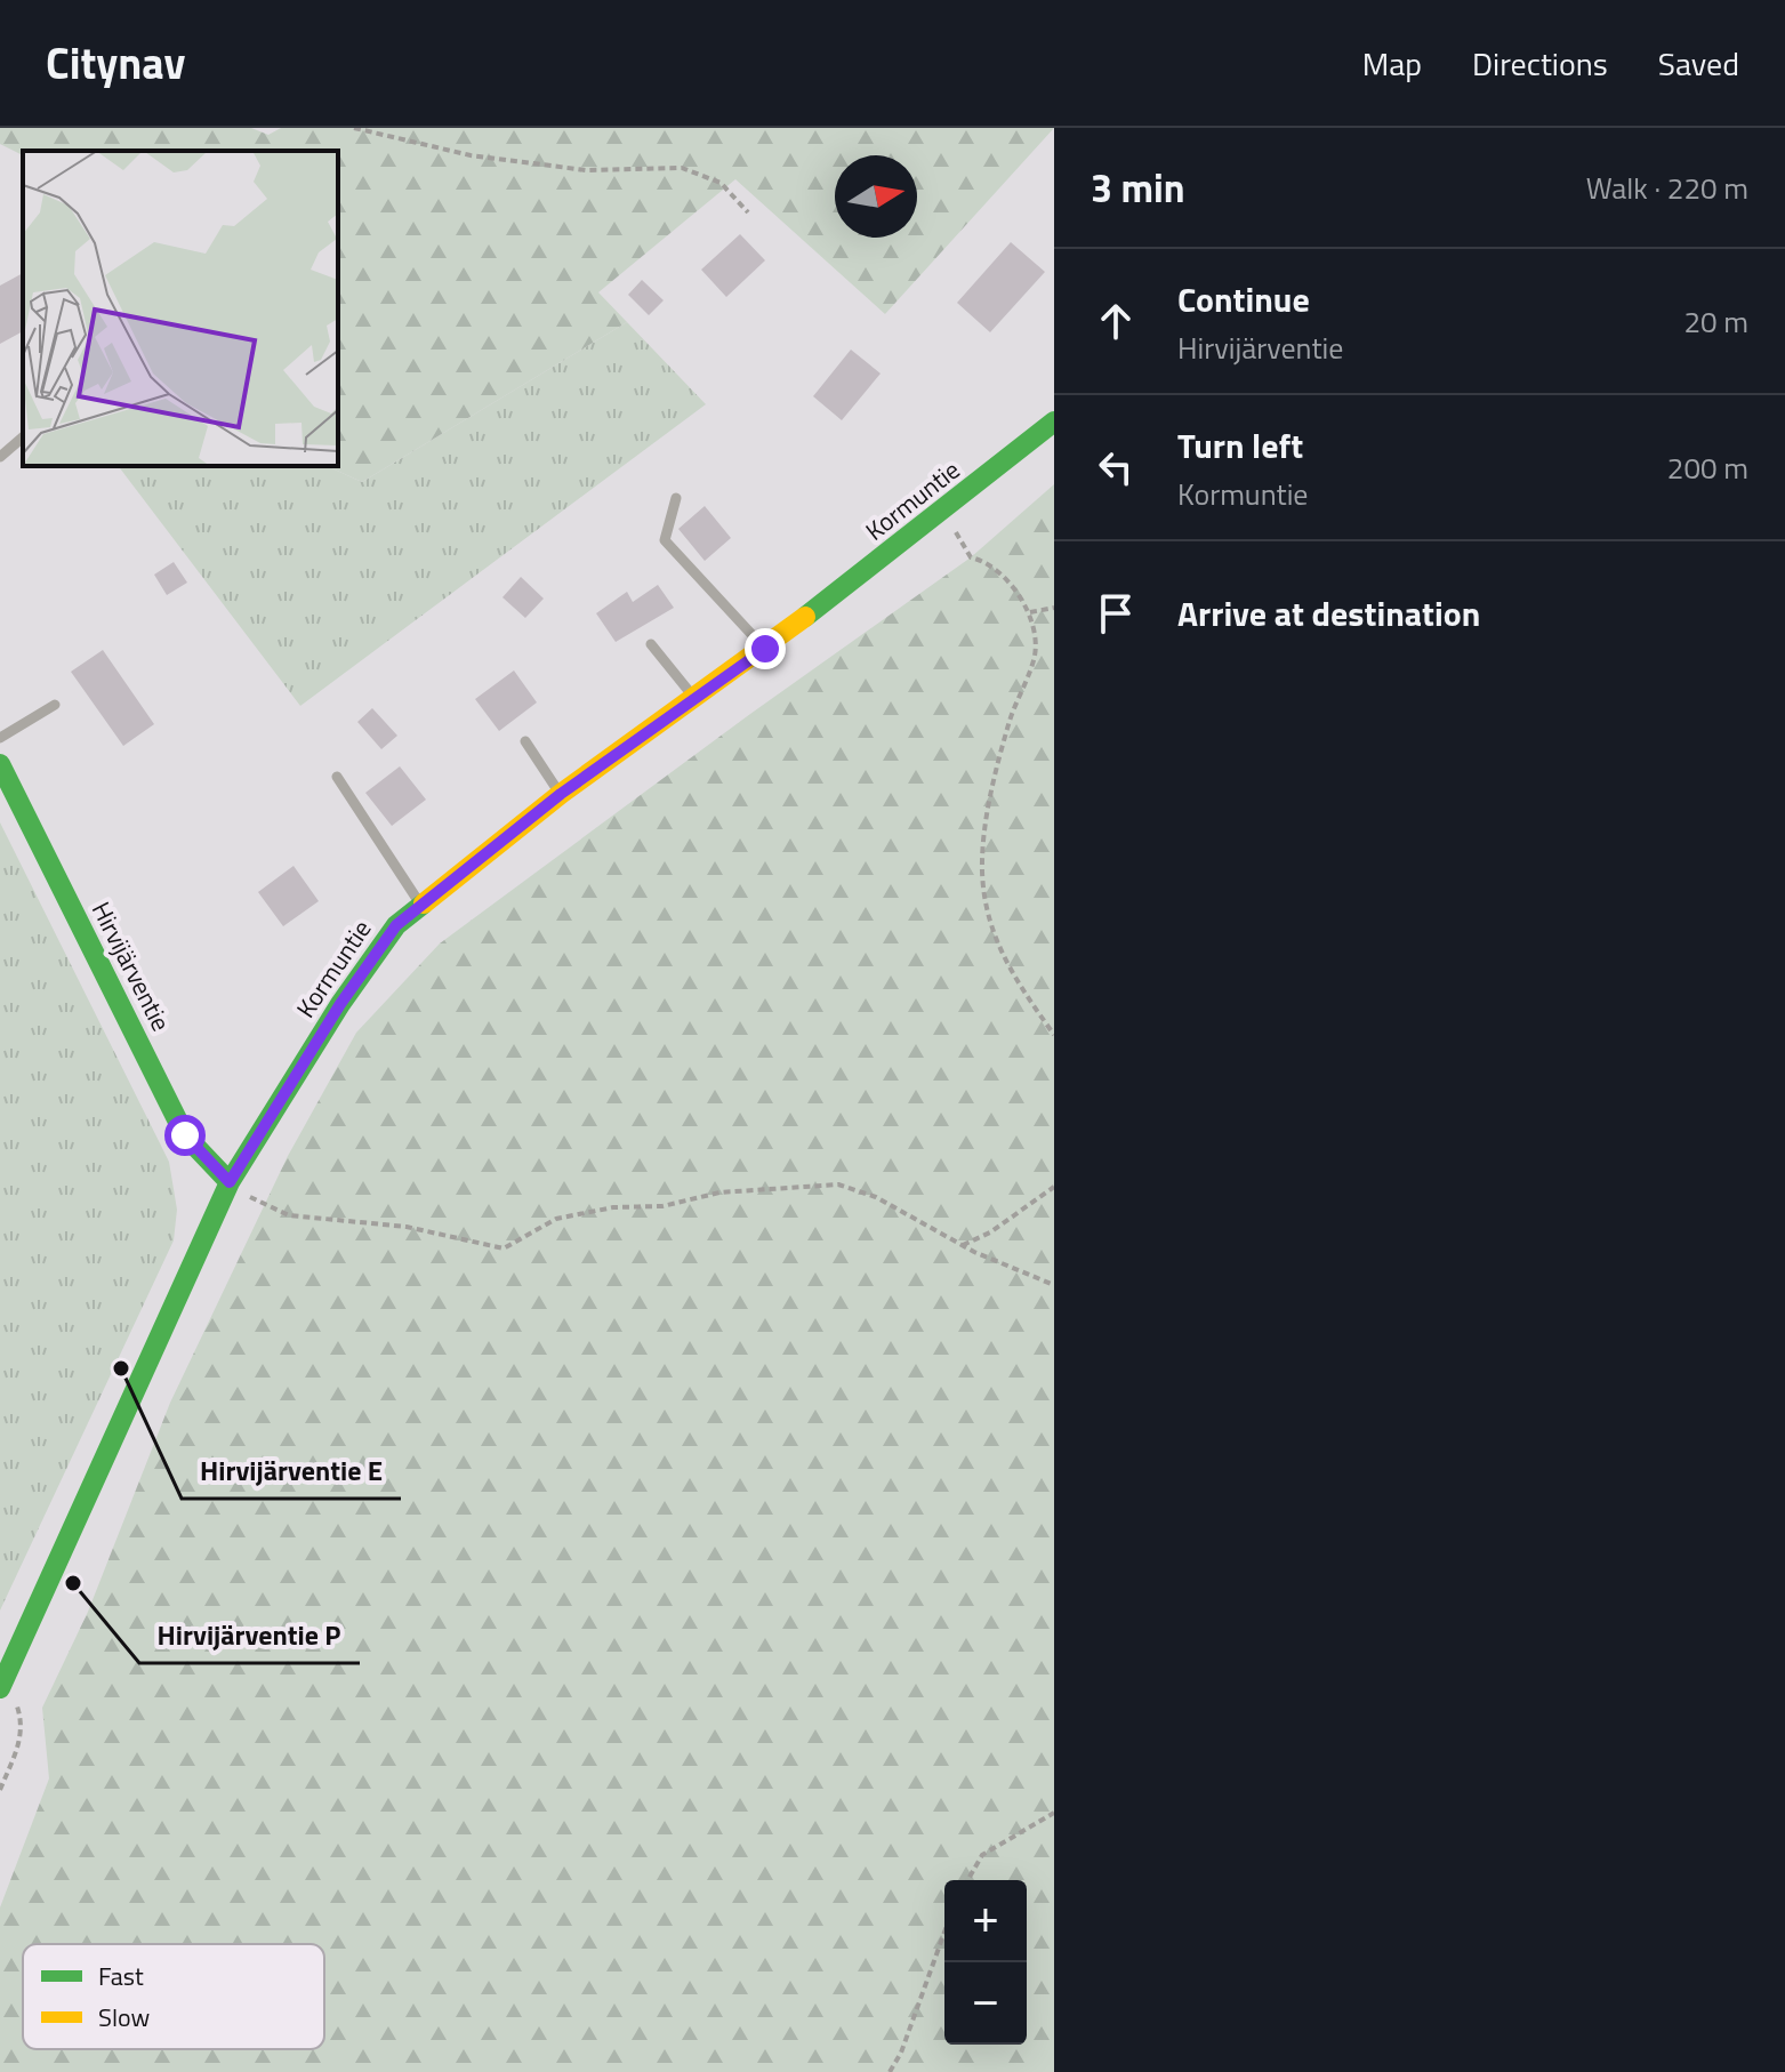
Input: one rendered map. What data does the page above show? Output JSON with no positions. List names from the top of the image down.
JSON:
{
  "streets": {
    "street": ["Kormuntie", "Hirvijärventie"]
  },
  "crossings": [
    ["Kormuntie", "Hirvijärventie"]
  ],
  "places": ["Hirvijärventie E", "Hirvijärventie P"],
  "legend": ["Fast", "Slow"],
  "north": "right",
  "page": {
    "header": "Citynav",
    "nav": ["Map", "Directions", "Saved"],
    "heading": ["3 min", "Walk · 220 m"],
    "list": [
      ["Continue", "Hirvijärventie", "20 m"],
      ["Turn left", "Kormuntie", "200 m"],
      "Arrive at destination"
    ],
    "map_buttons": ["+", "−"]
  }
}
